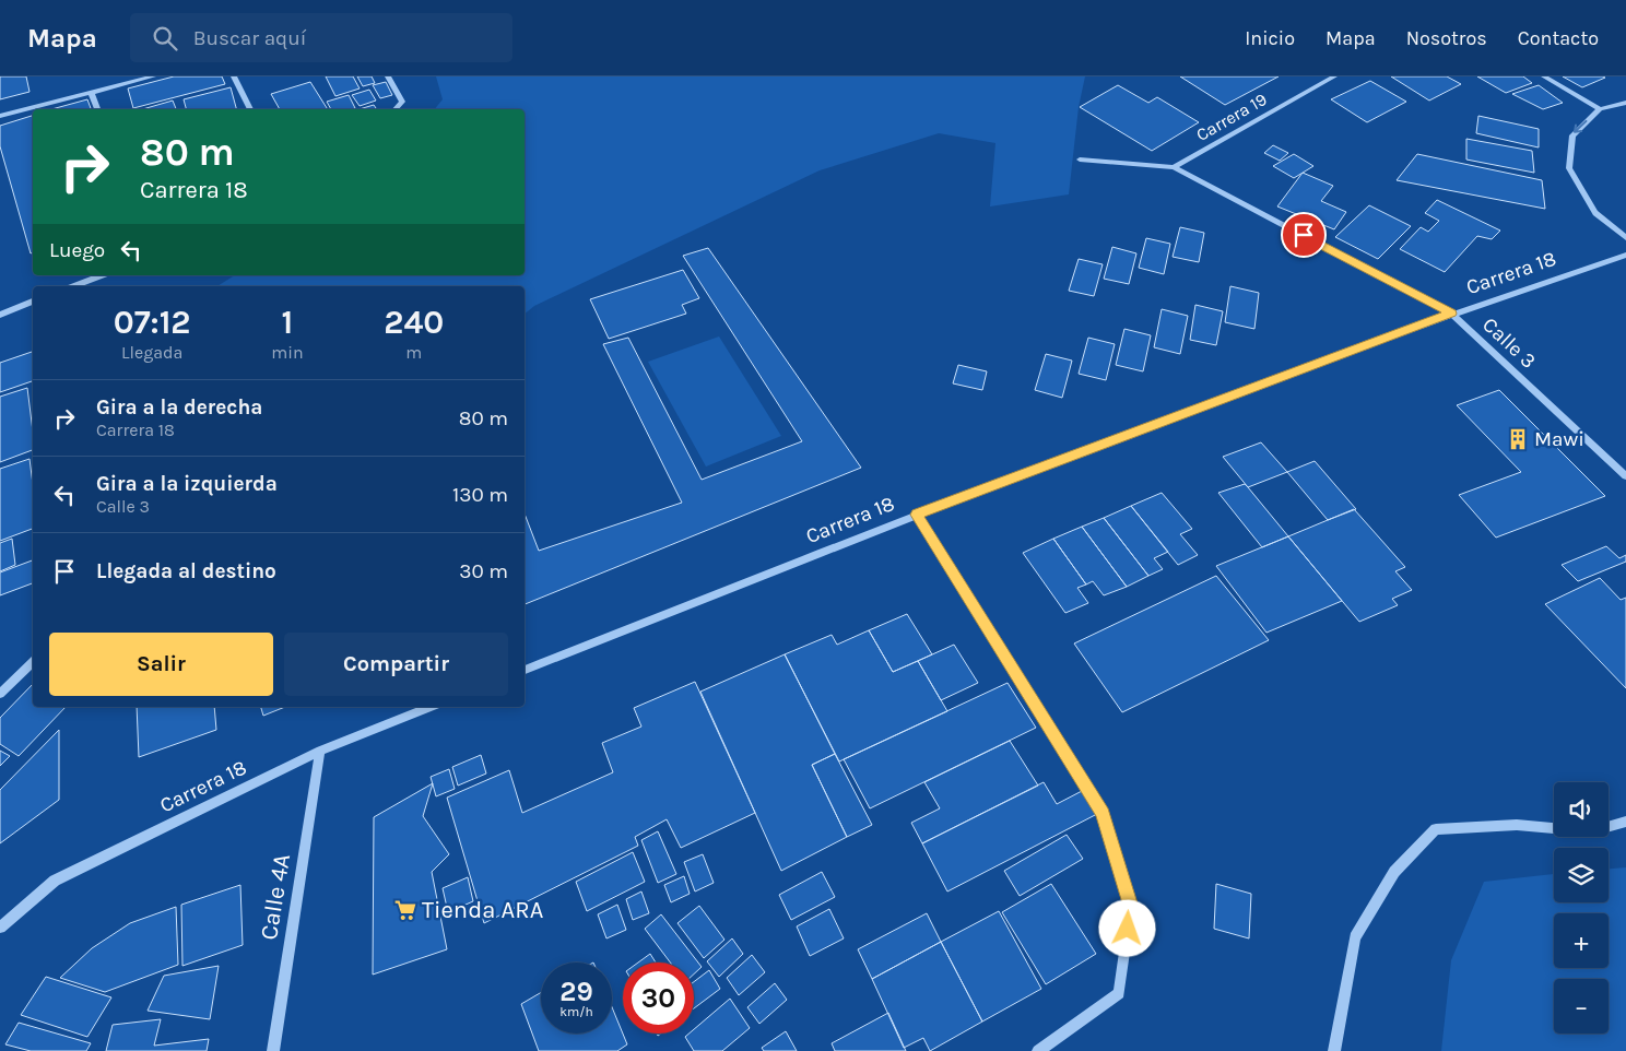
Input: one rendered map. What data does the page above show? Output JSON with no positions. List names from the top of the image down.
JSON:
{
  "streets": {
    "street": [
      "Carrera 19",
      "Carrera 18",
      "Calle 3",
      "Calle 4A"
    ]
  },
  "crossings": [
    ["Carrera 19", "Calle 3"],
    ["Carrera 18", "Calle 3"],
    ["Carrera 18", "Calle 4A"]
  ],
  "places": {
    "building": ["Mawi"],
    "supermarket": ["Tienda ARA"]
  },
  "page": {
    "header": "Mapa",
    "search": "Buscar aquí",
    "nav": [
      "Inicio",
      "Mapa",
      "Nosotros",
      "Contacto"
    ],
    "turn": ["80 m", "Carrera 18"],
    "then": "Luego",
    "eta": [
      "07:12",
      "Llegada",
      "1",
      "min",
      "240",
      "m"
    ],
    "list": [
      {
        "name": "Gira a la derecha",
        "note": "Carrera 18",
        "value": "80 m"
      },
      {
        "name": "Gira a la izquierda",
        "note": "Calle 3",
        "value": "130 m"
      },
      {
        "name": "Llegada al destino",
        "value": "30 m"
      }
    ],
    "buttons": ["Salir", "Compartir"],
    "map_buttons": ["+", "−"],
    "speed": "29 km/h",
    "limit": "30"
  }
}
